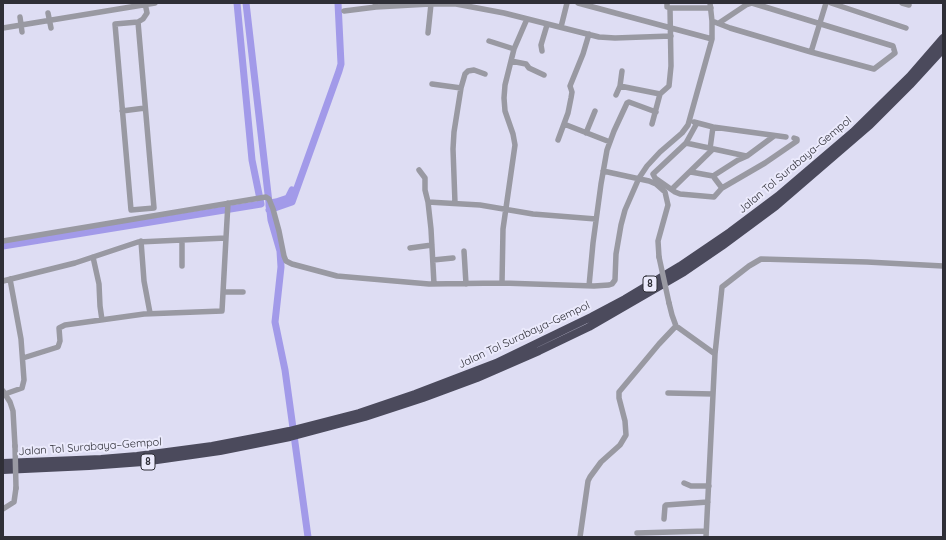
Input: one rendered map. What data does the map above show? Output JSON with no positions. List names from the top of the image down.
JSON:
{
  "streets": {
    "highway": ["Jalan Tol Surabaya–Gempol", "8"]
  }
}
